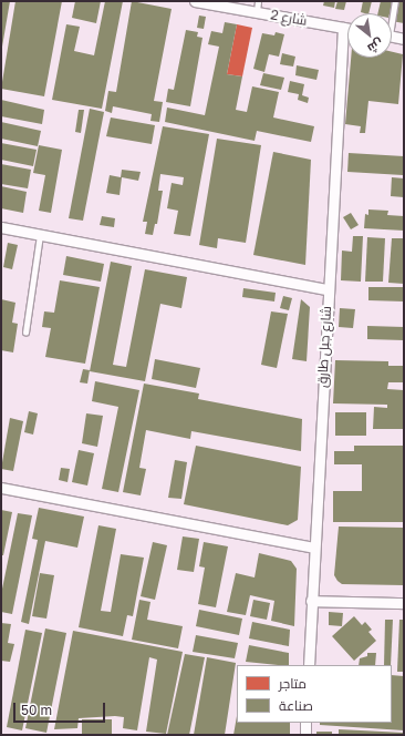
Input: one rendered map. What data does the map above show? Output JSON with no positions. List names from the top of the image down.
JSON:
{
  "streets": {
    "street": ["شارع 2", "شارع جبل طارق"]
  },
  "crossings": [
    ["شارع 2", "شارع جبل طارق"]
  ],
  "legend": ["متاجر", "صناعة"],
  "scale_bar": "50 m",
  "north": "bottom right"
}
